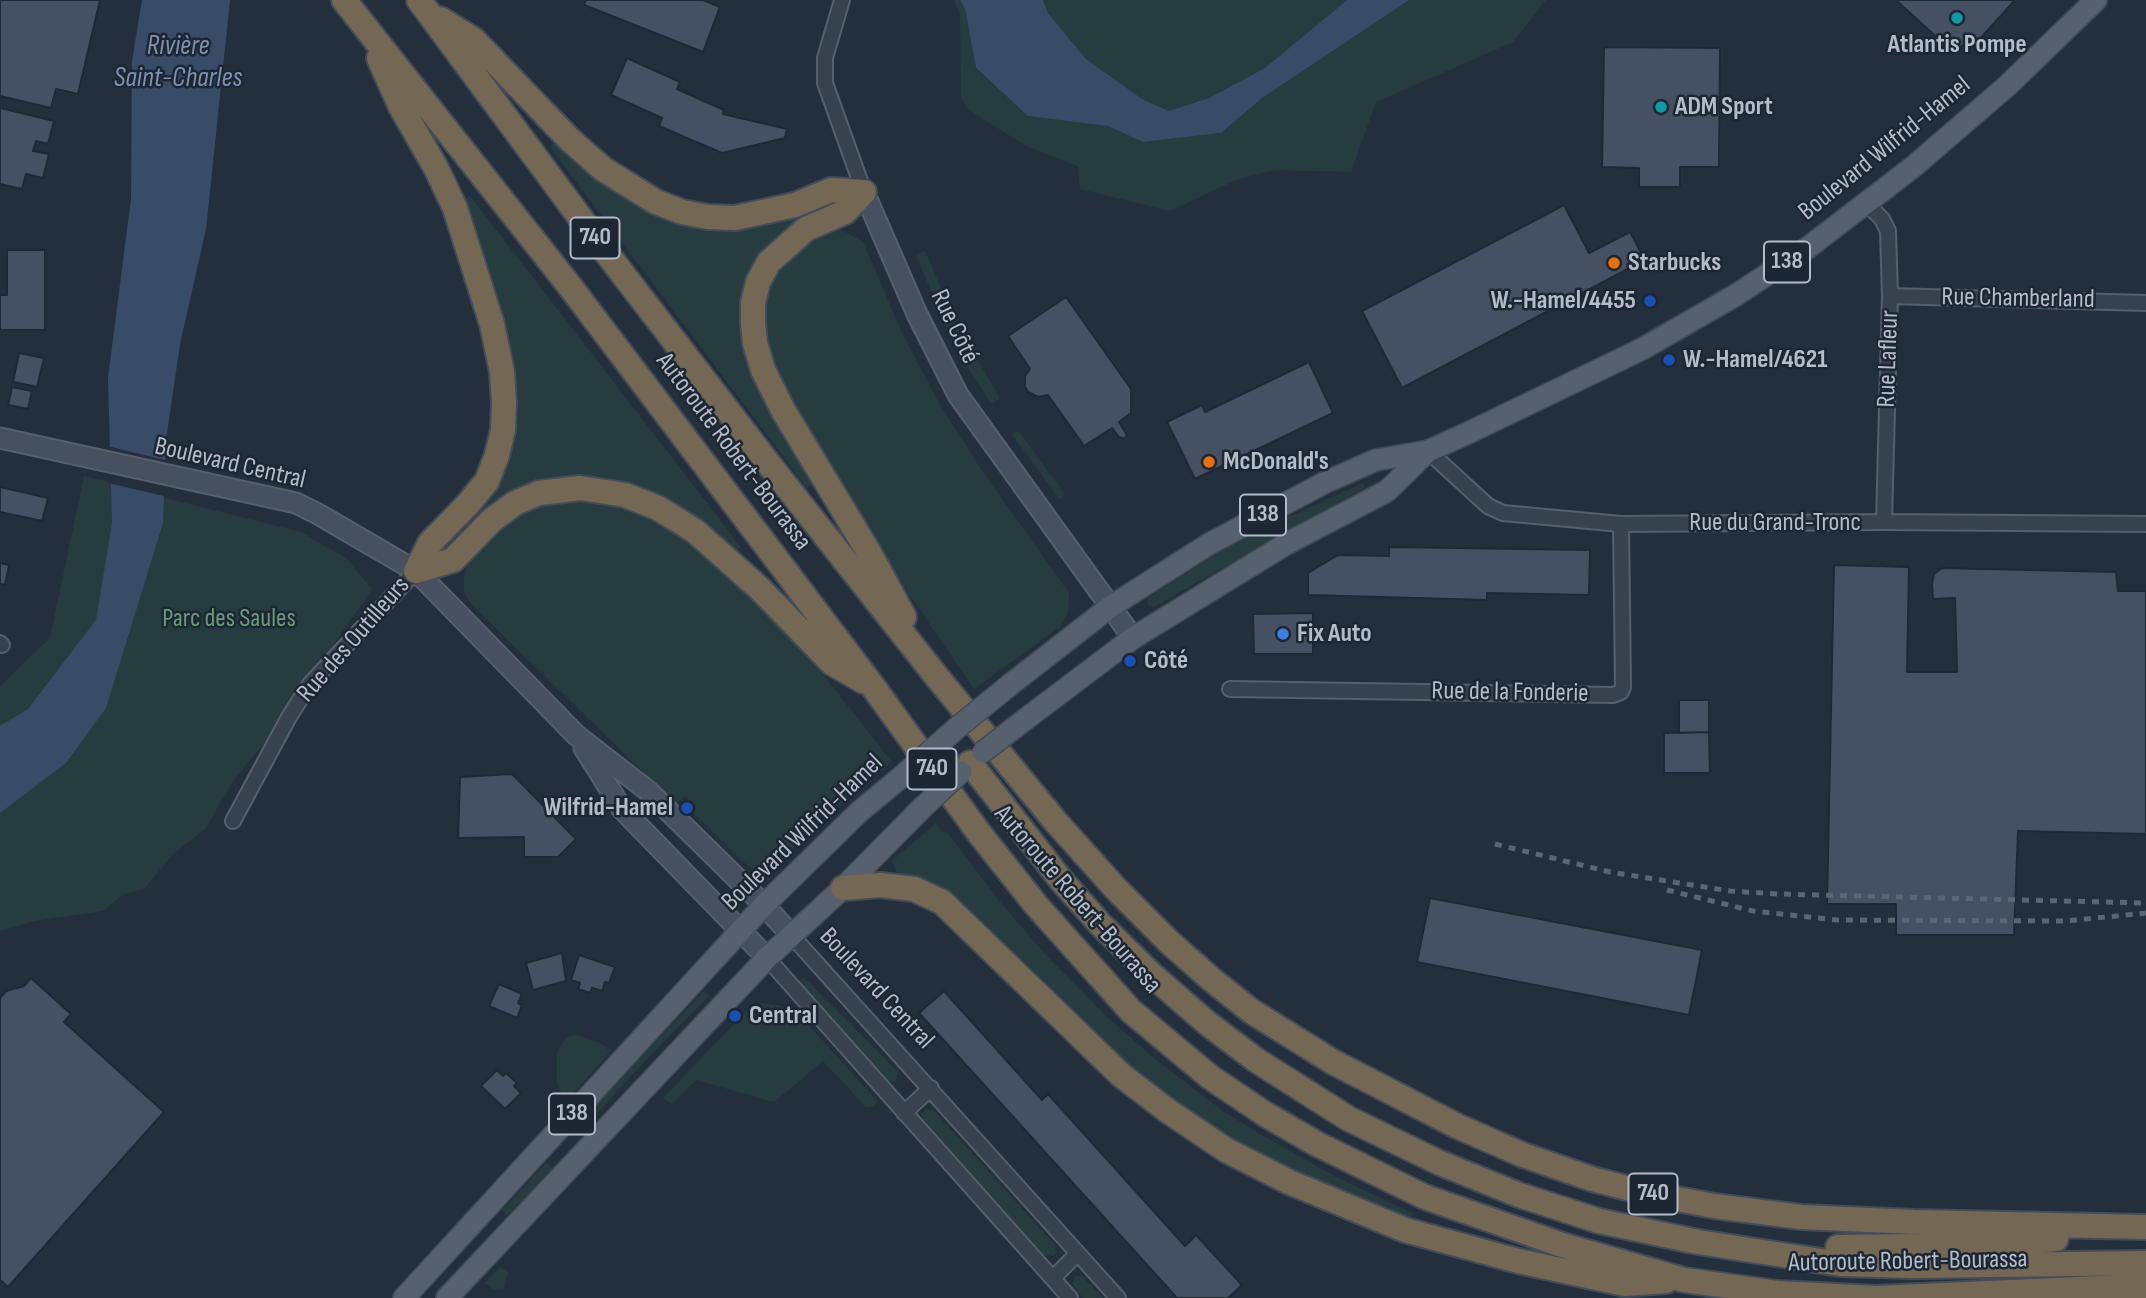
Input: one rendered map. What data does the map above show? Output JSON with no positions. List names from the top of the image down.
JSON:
{
  "streets": {
    "highway": ["740", "Autoroute Robert-Bourassa"],
    "main road": ["Boulevard Wilfrid-Hamel", "138"],
    "street": [
      "Rue Chamberland",
      "Rue Côté",
      "Rue Lafleur",
      "Boulevard Central",
      "Rue du Grand-Tronc",
      "Rue des Outilleurs",
      "Rue de la Fonderie"
    ]
  },
  "crossings": [
    ["Boulevard Wilfrid-Hamel", "Rue Côté"],
    ["Boulevard Wilfrid-Hamel", "Rue Lafleur"],
    ["Boulevard Wilfrid-Hamel", "Boulevard Central"],
    ["Boulevard Wilfrid-Hamel", "Rue du Grand-Tronc"],
    ["Rue Chamberland", "Rue Lafleur"],
    ["Rue Lafleur", "Rue du Grand-Tronc"],
    ["Boulevard Central", "Rue des Outilleurs"],
    ["Rue du Grand-Tronc", "Rue de la Fonderie"]
  ],
  "water": ["Rivière Saint-Charles"],
  "parks": ["Parc des Saules"],
  "places": [
    "Atlantis Pompe",
    "ADM Sport",
    "Starbucks",
    "W.-Hamel/4455",
    "W.-Hamel/4621",
    "McDonald's",
    "Fix Auto",
    "Côté",
    "Wilfrid-Hamel",
    "Central"
  ]
}
